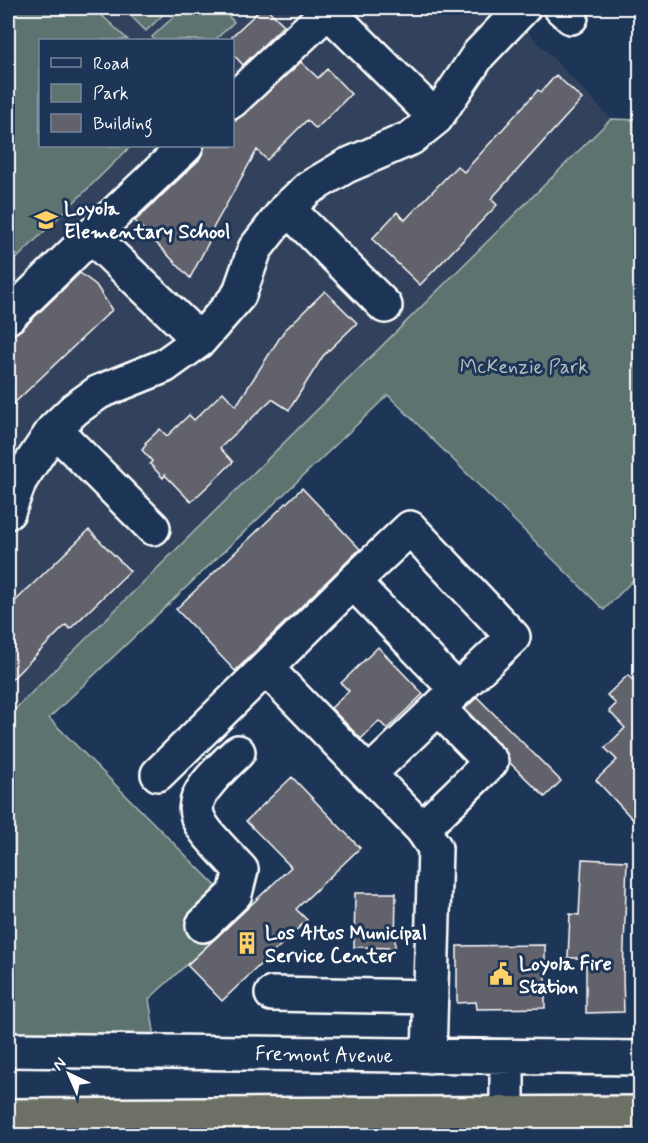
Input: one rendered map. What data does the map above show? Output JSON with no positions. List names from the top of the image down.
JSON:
{
  "streets": {
    "street": ["Fremont Avenue"]
  },
  "parks": ["McKenzie Park"],
  "places": {
    "school or university": ["Loyola Elementary School"],
    "building": ["Los Altos Municipal Service Center"],
    "public building": ["Loyola Fire Station"]
  },
  "legend": ["Road", "Park", "Building"],
  "north": "top left"
}
